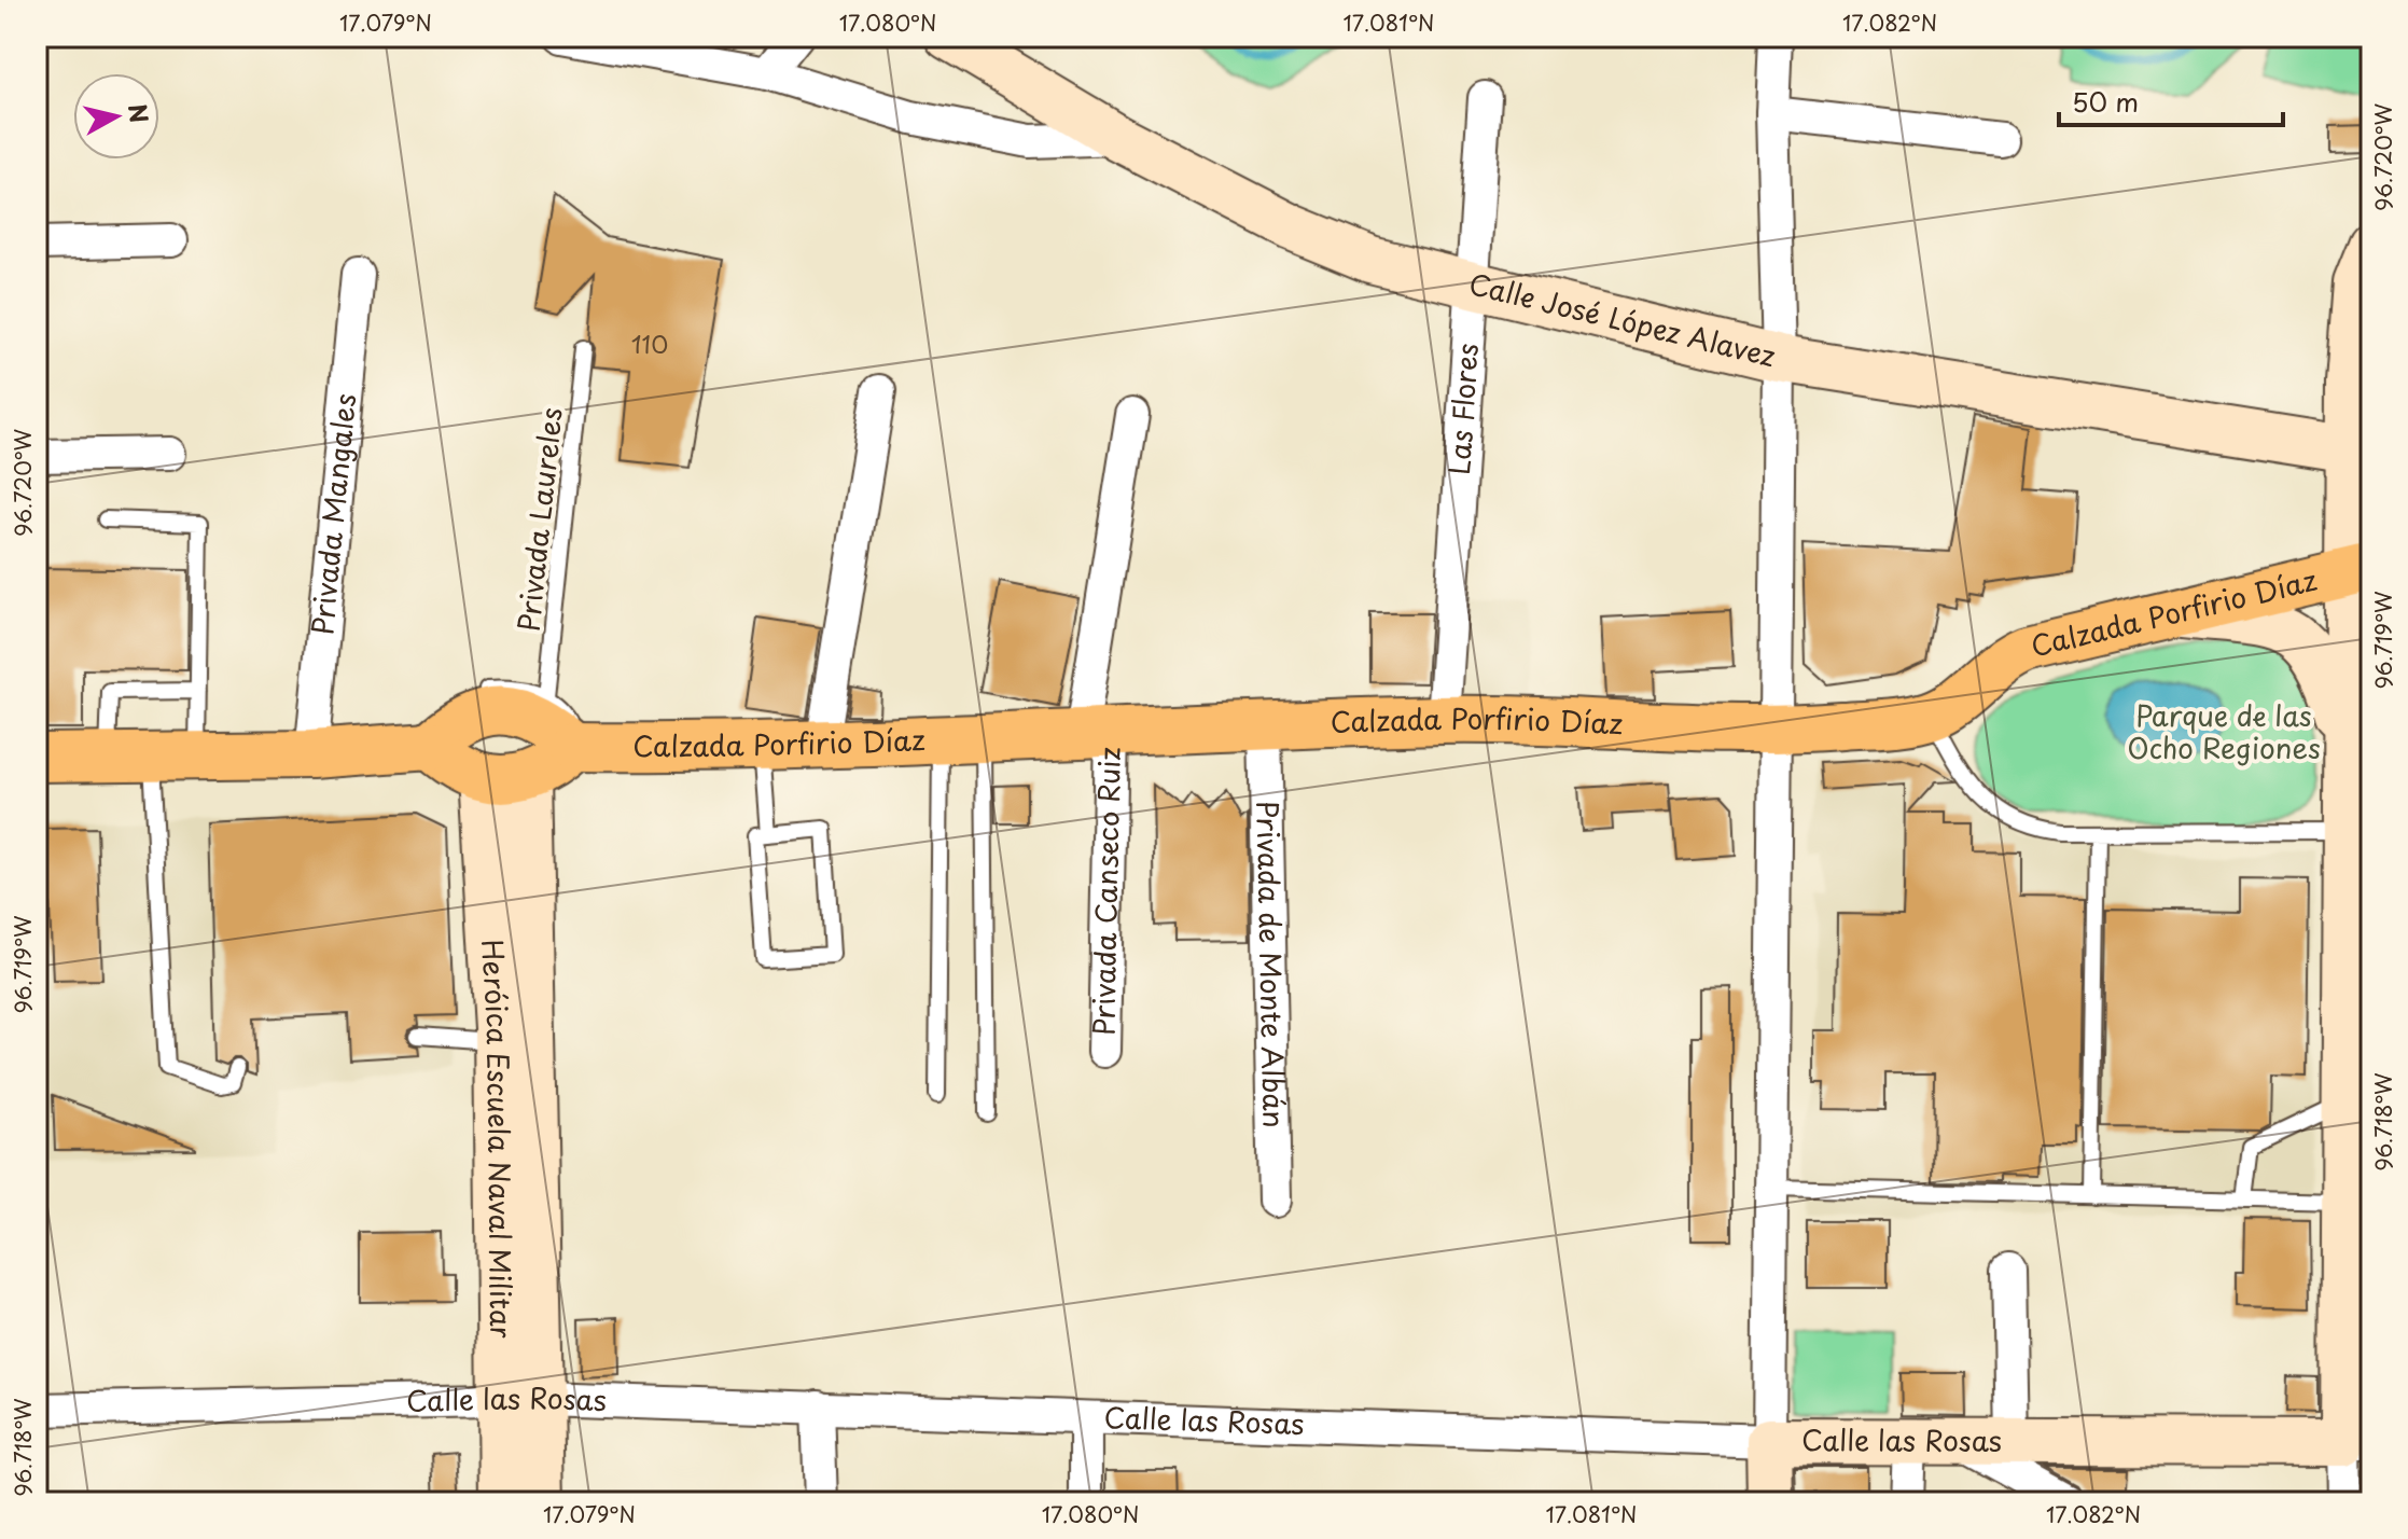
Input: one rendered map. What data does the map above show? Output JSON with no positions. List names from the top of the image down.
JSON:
{
  "streets": {
    "main road": ["Calzada Porfirio Díaz"],
    "street": [
      "Calle José López Alavez",
      "Las Flores",
      "Privada Mangales",
      "Privada Canseco Ruiz",
      "Privada de Monte Albán",
      "Heróica Escuela Naval Militar",
      "Calle las Rosas"
    ],
    "lane": ["Privada Laureles"]
  },
  "crossings": [
    ["Calle José López Alavez", "Las Flores"],
    ["Las Flores", "Calzada Porfirio Díaz"],
    ["Calzada Porfirio Díaz", "Privada Canseco Ruiz"],
    ["Calzada Porfirio Díaz", "Privada de Monte Albán"],
    ["Heróica Escuela Naval Militar", "Calle las Rosas"]
  ],
  "parks": ["Parque de las Ocho Regiones"],
  "house_numbers": ["110"],
  "scale_bar": "50 m",
  "north": "right",
  "coordinates": [
    "17.079°N",
    "17.080°N",
    "17.081°N",
    "17.082°N",
    "96.720°W",
    "96.719°W",
    "96.718°W"
  ]
}
